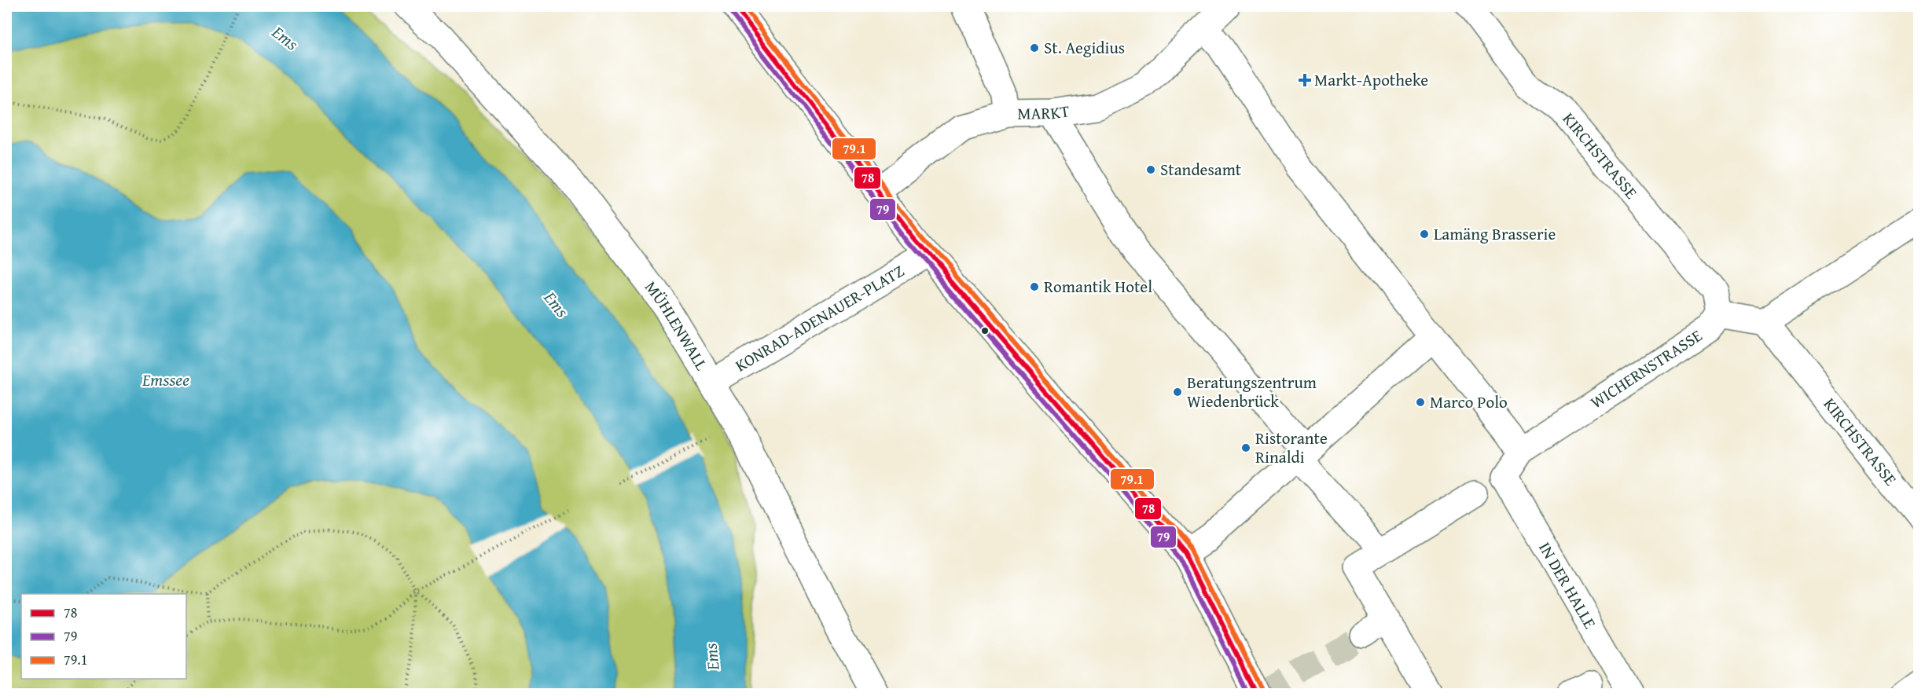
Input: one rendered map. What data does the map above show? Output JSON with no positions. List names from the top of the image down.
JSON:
{
  "streets": {
    "street": [
      "MARKT",
      "KIRCHSTRASSE",
      "KONRAD-ADENAUER-PLATZ",
      "MÜHLENWALL",
      "WICHERNSTRASSE",
      "IN DER HALLE"
    ]
  },
  "crossings": [
    ["KIRCHSTRASSE", "WICHERNSTRASSE"],
    ["KONRAD-ADENAUER-PLATZ", "MÜHLENWALL"],
    ["WICHERNSTRASSE", "IN DER HALLE"]
  ],
  "water": ["Ems", "Emssee"],
  "places": {
    "other": [
      "St. Aegidius",
      "Standesamt",
      "Lamäng Brasserie",
      "Romantik Hotel",
      "Beratungszentrum Wiedenbrück",
      "Marco Polo",
      "Ristorante Rinaldi"
    ],
    "health": ["Markt-Apotheke"]
  },
  "lines": ["transit line 78", "transit line 79.1", "transit line 79"],
  "legend": ["78", "79", "79.1"]
}
